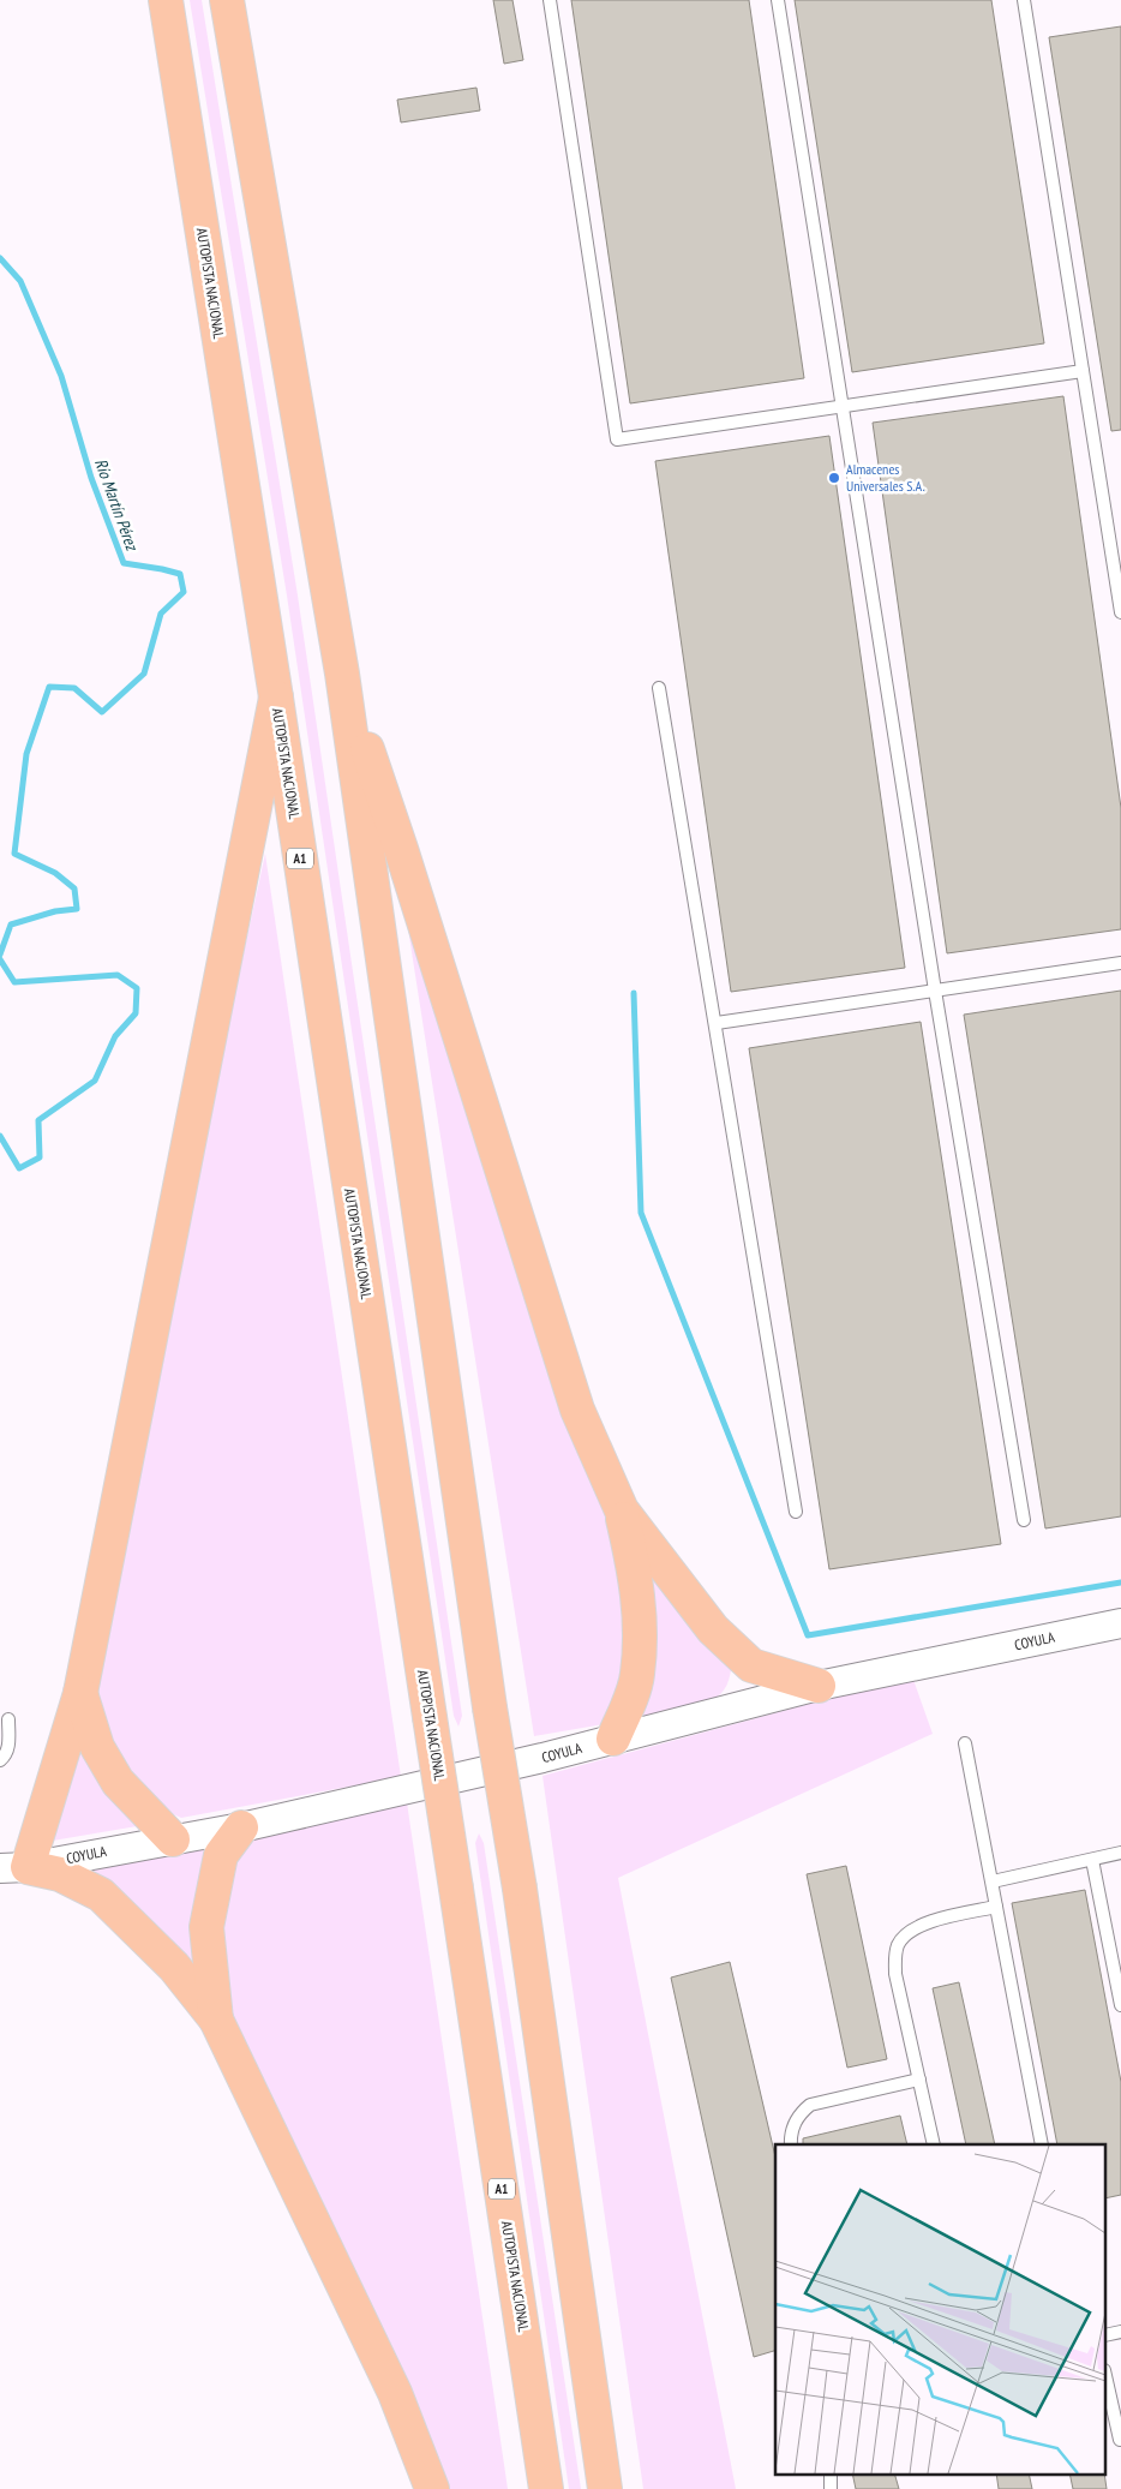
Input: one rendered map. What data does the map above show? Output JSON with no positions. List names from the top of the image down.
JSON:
{
  "streets": {
    "highway": ["AUTOPISTA NACIONAL", "A1"],
    "street": ["COYULA"]
  },
  "water": ["Río Martín Pérez"],
  "places": ["Almacenes Universales S.A."]
}
